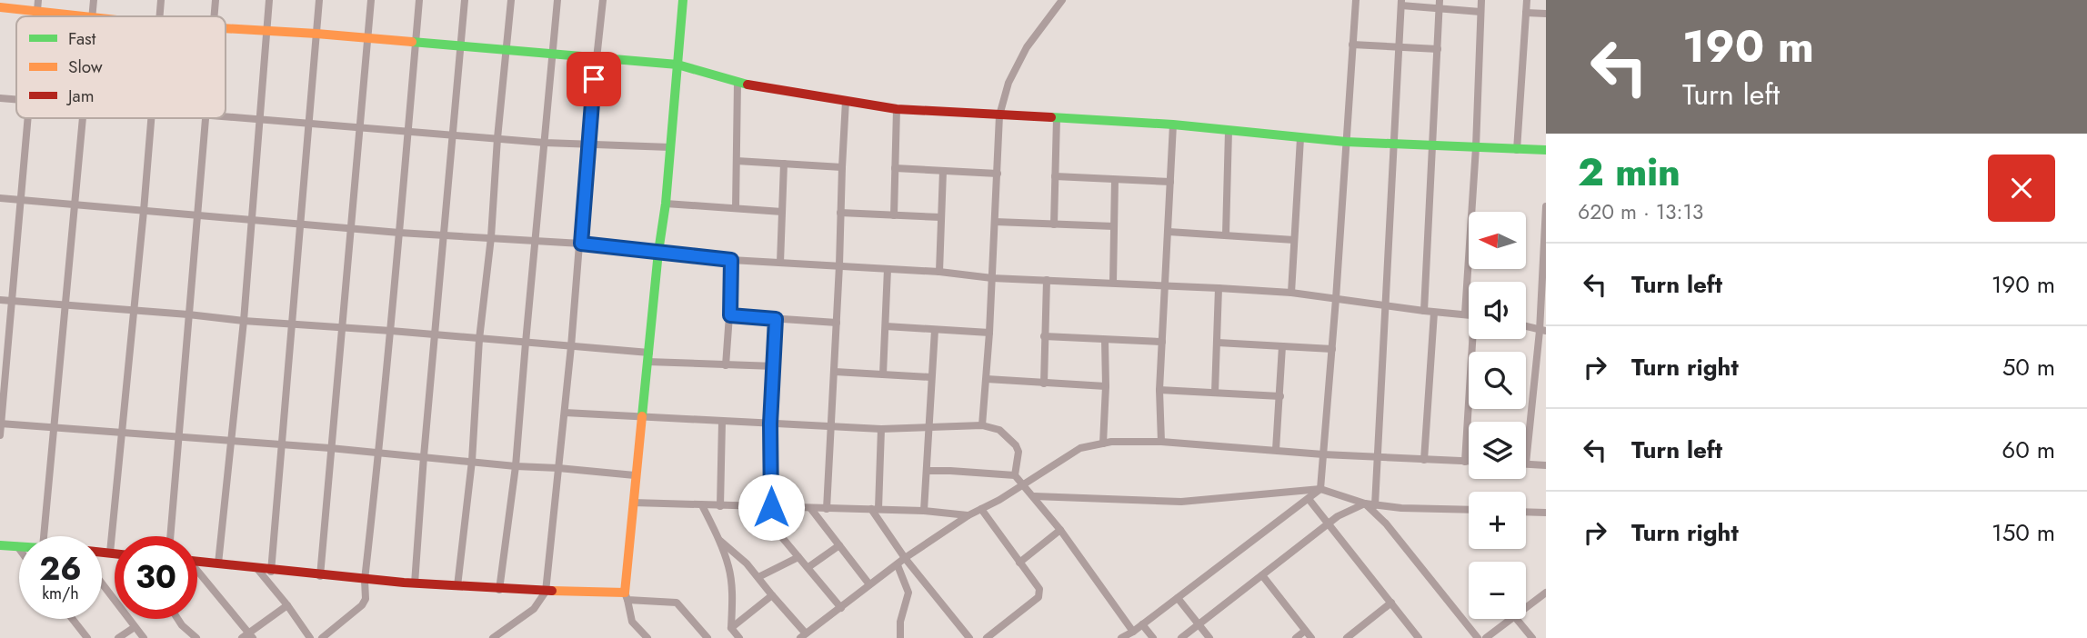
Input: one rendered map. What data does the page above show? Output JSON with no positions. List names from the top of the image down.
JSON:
{
  "legend": ["Fast", "Slow", "Jam"],
  "north": "left",
  "page": {
    "turn": ["190 m", "Turn left"],
    "heading": ["2 min", "620 m · 13:13"],
    "map_buttons": ["+", "−"],
    "list": [
      {
        "name": "Turn left",
        "value": "190 m"
      },
      {
        "name": "Turn right",
        "value": "50 m"
      },
      {
        "name": "Turn left",
        "value": "60 m"
      },
      {
        "name": "Turn right",
        "value": "150 m"
      }
    ],
    "speed": "26 km/h",
    "limit": "30"
  }
}
